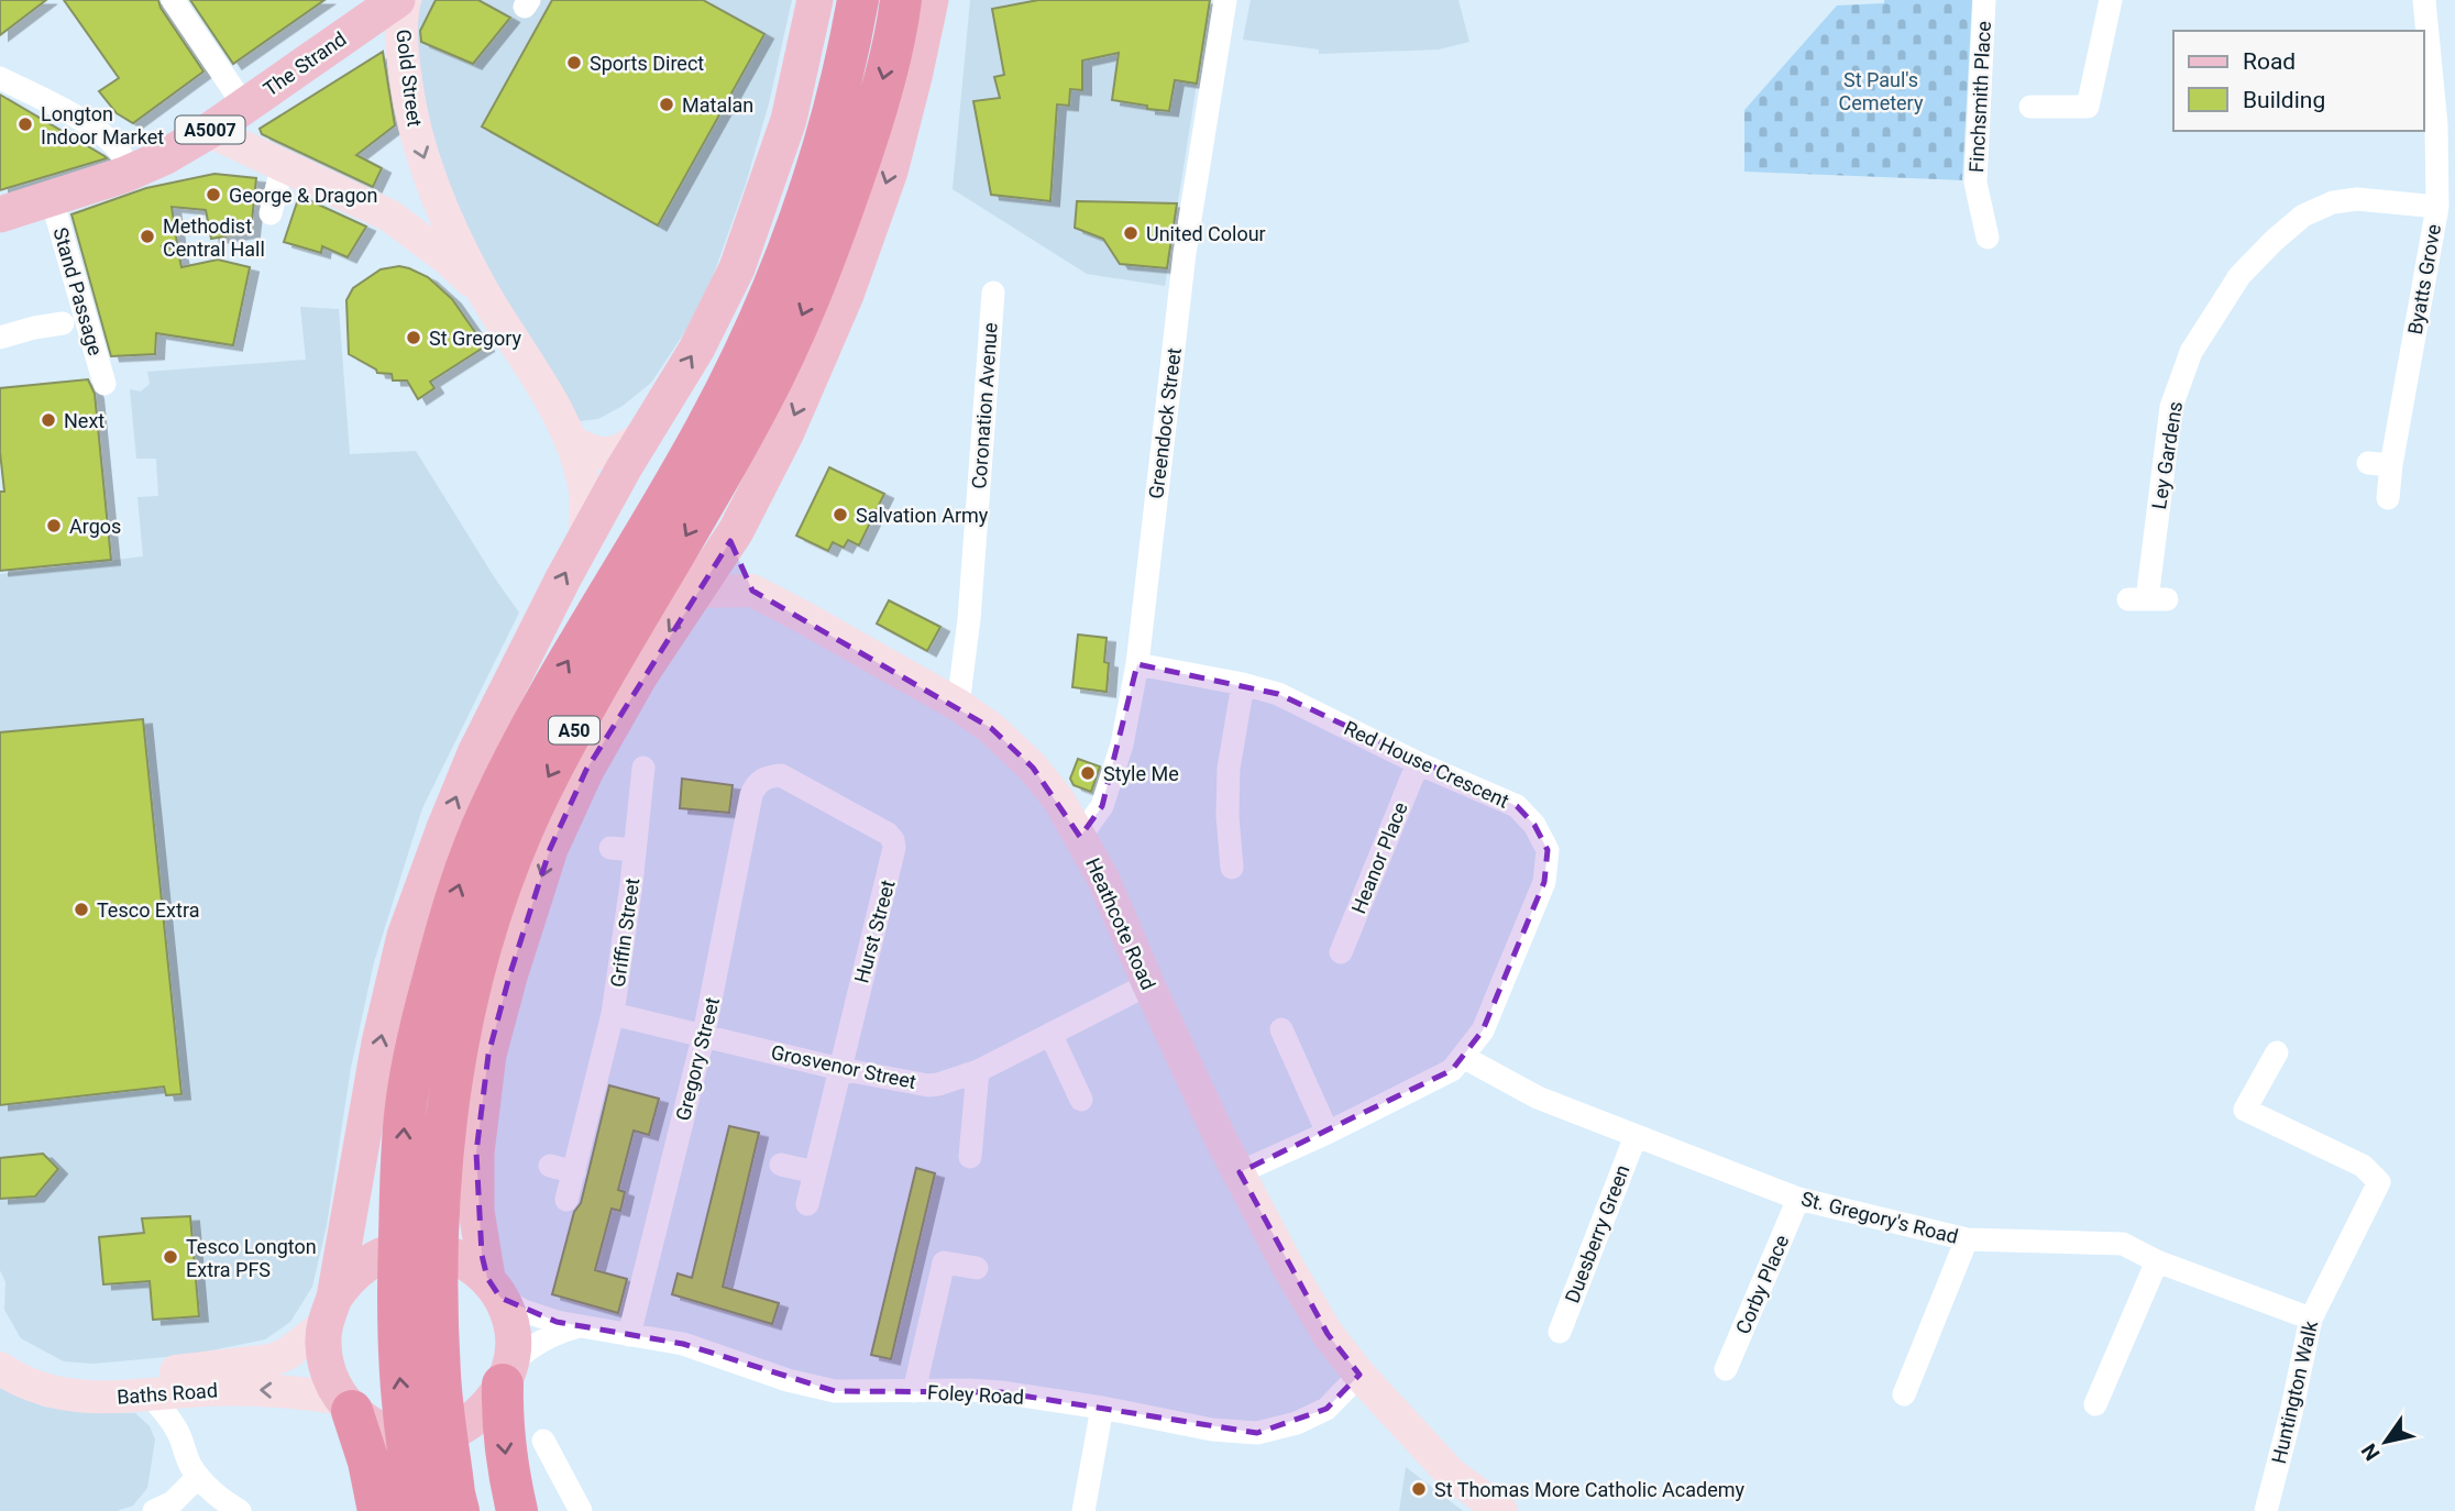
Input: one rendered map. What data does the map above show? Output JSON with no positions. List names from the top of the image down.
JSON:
{
  "streets": {
    "highway": ["A50"],
    "main road": ["The Strand", "A5007"],
    "street": [
      "Gold Street",
      "Finchsmith Place",
      "Byatts Grove",
      "Stand Passage",
      "Coronation Avenue",
      "Greendock Street",
      "Ley Gardens",
      "Red House Crescent",
      "Heanor Place",
      "Heathcote Road",
      "Hurst Street",
      "Griffin Street",
      "Gregory Street",
      "Grosvenor Street",
      "St. Gregory's Road",
      "Duesberry Green",
      "Corby Place",
      "Huntington Walk",
      "Baths Road",
      "Foley Road"
    ]
  },
  "crossings": [
    ["The Strand", "Stand Passage"],
    ["Byatts Grove", "Ley Gardens"],
    ["Coronation Avenue", "Heathcote Road"],
    ["Greendock Street", "Red House Crescent"],
    ["Greendock Street", "Heathcote Road"],
    ["A50", "Heathcote Road"],
    ["A50", "Baths Road"],
    ["A50", "Foley Road"],
    ["Red House Crescent", "Heanor Place"],
    ["Red House Crescent", "Heathcote Road"],
    ["Red House Crescent", "St. Gregory's Road"],
    ["Heathcote Road", "Grosvenor Street"],
    ["Heathcote Road", "Foley Road"],
    ["Hurst Street", "Gregory Street"],
    ["Hurst Street", "Grosvenor Street"],
    ["Griffin Street", "Gregory Street"],
    ["Griffin Street", "Grosvenor Street"],
    ["Gregory Street", "Grosvenor Street"],
    ["Gregory Street", "Foley Road"],
    ["St. Gregory's Road", "Duesberry Green"],
    ["St. Gregory's Road", "Corby Place"],
    ["St. Gregory's Road", "Huntington Walk"],
    ["Baths Road", "Foley Road"]
  ],
  "parks": ["St Paul's Cemetery"],
  "places": [
    "Sports Direct",
    "Matalan",
    "Longton Indoor Market",
    "George & Dragon",
    "United Colour",
    "Methodist Central Hall",
    "St Gregory",
    "Next",
    "Salvation Army",
    "Argos",
    "Style Me",
    "Tesco Extra",
    "Tesco Longton Extra PFS",
    "St Thomas More Catholic Academy"
  ],
  "legend": ["Road", "Building"],
  "north": "bottom left"
}
